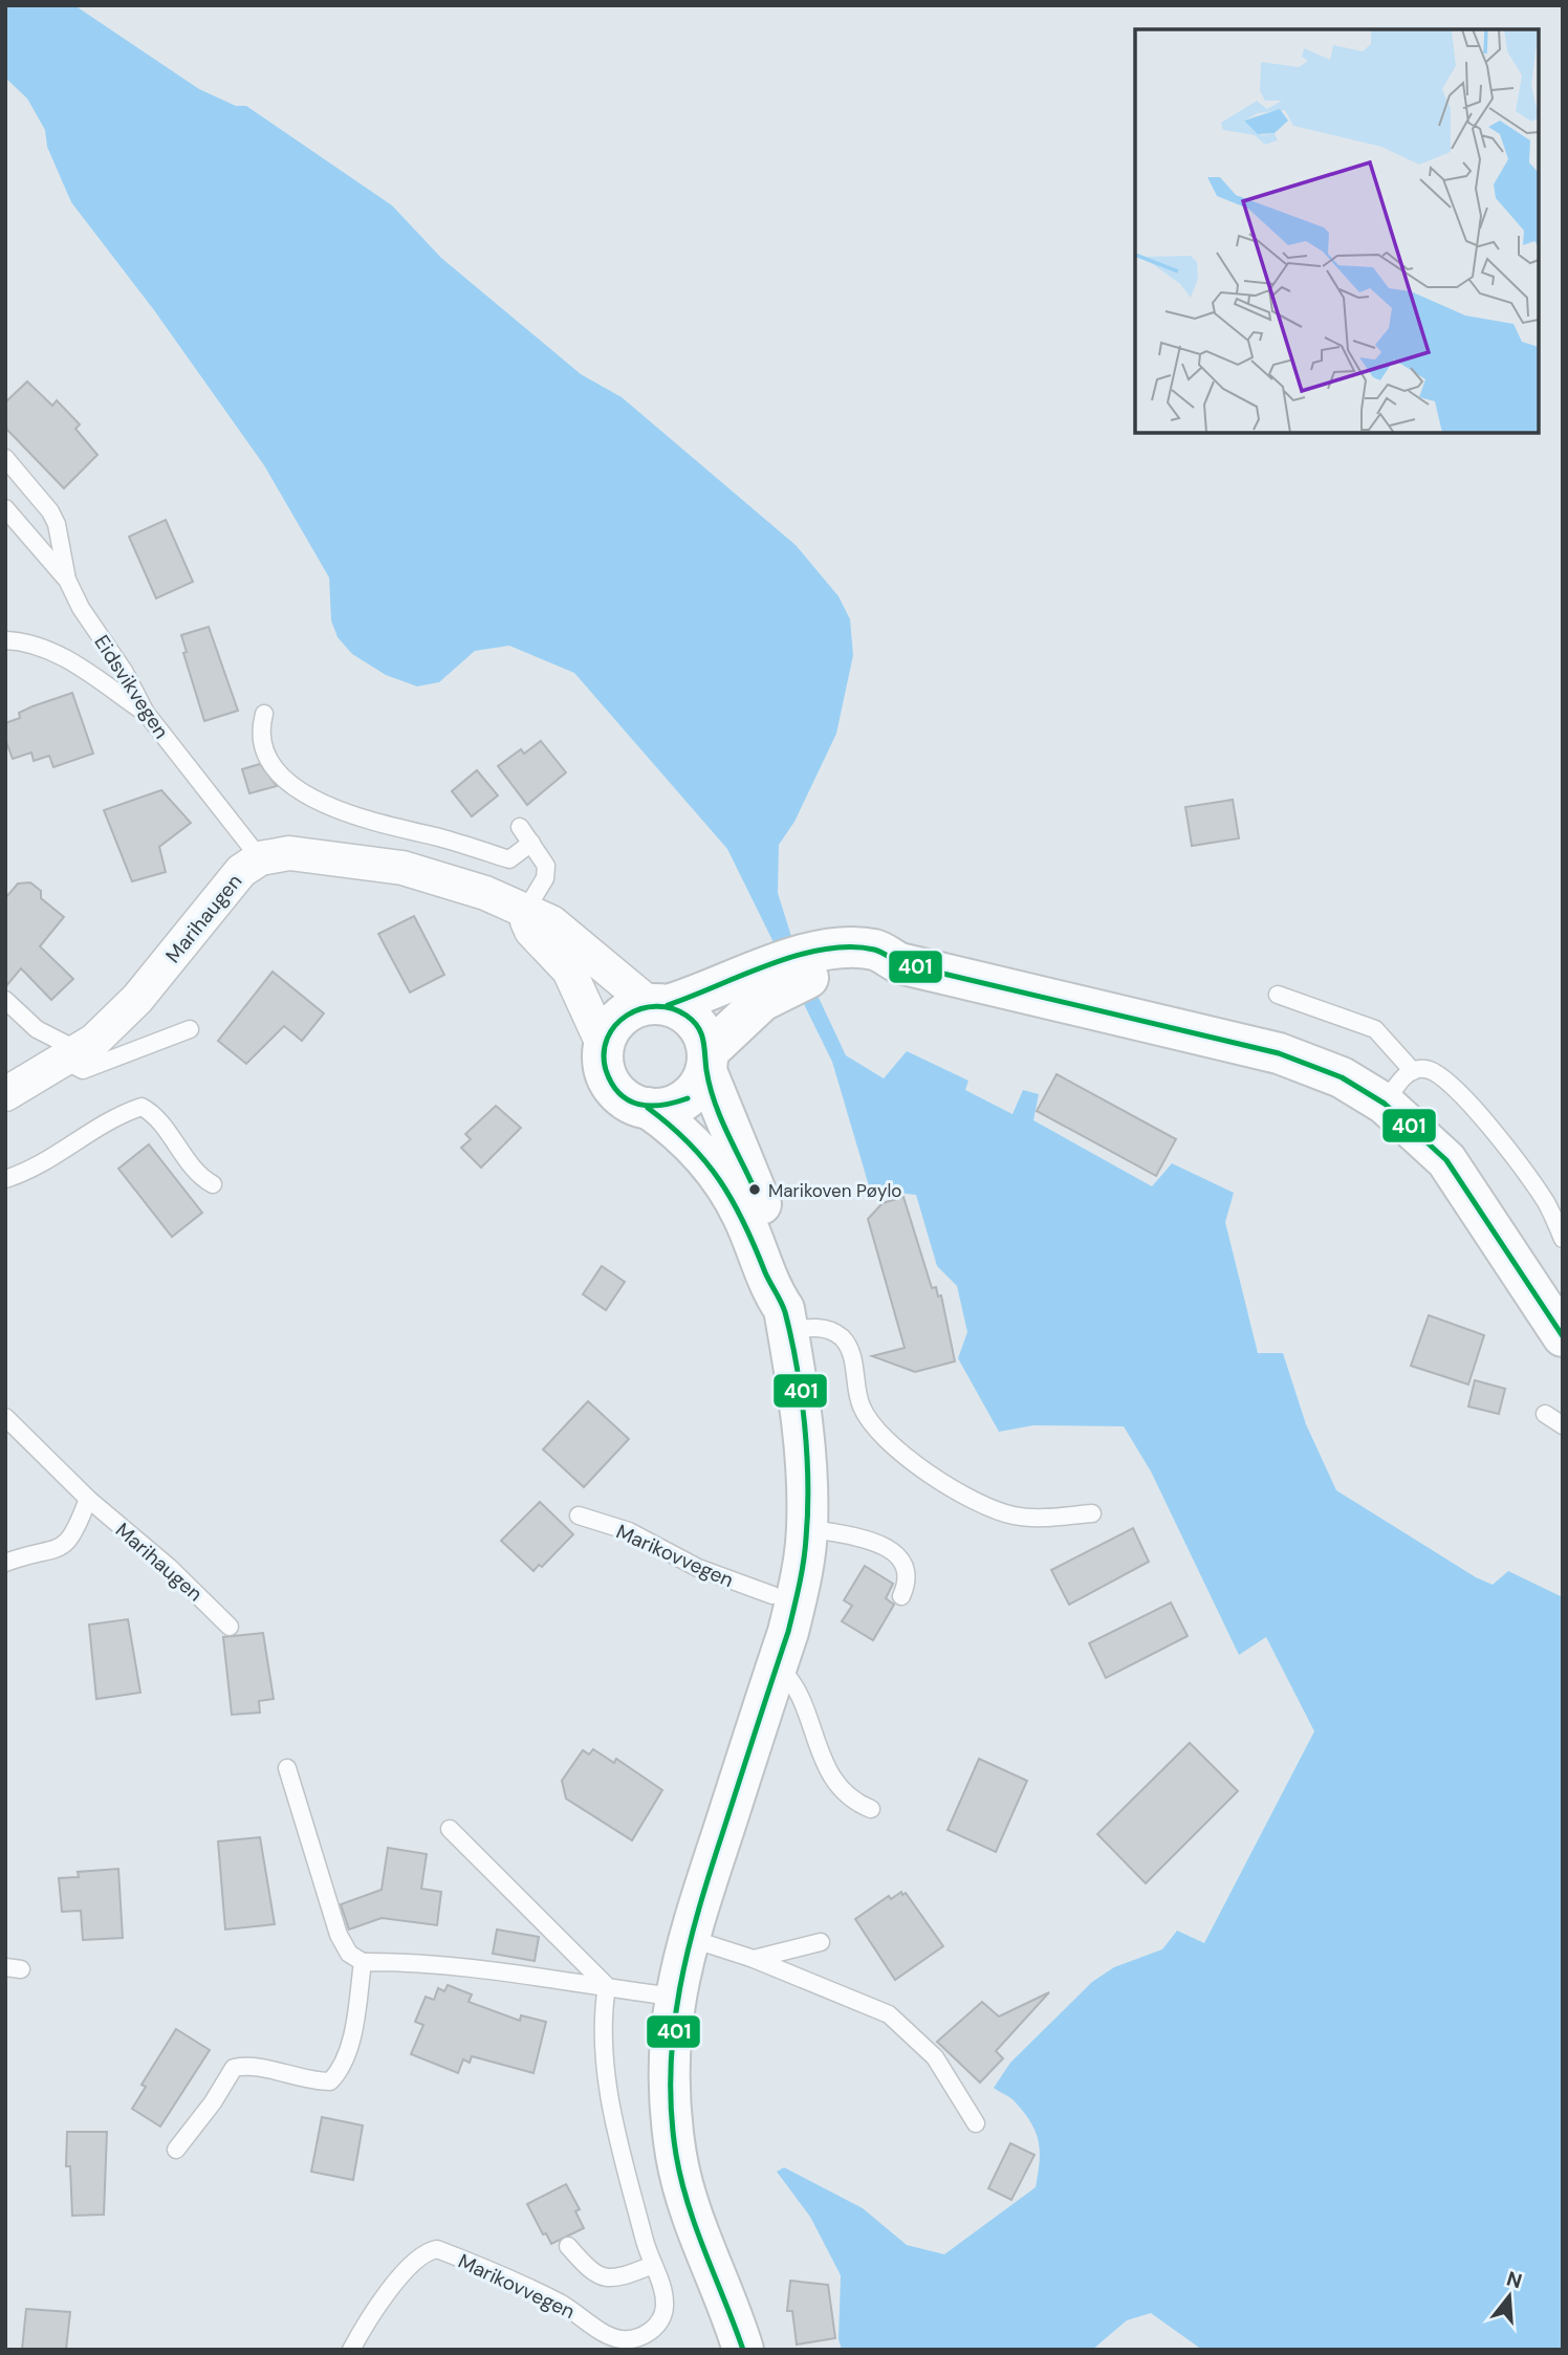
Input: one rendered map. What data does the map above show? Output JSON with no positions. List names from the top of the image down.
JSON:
{
  "streets": {
    "street": ["Marihaugen"],
    "lane": ["Eidsvikvegen", "Marikovvegen"]
  },
  "crossings": [
    ["Eidsvikvegen", "Marihaugen"]
  ],
  "places": ["Marikoven Pøylo"],
  "lines": ["transit line 401"],
  "north": "top"
}
